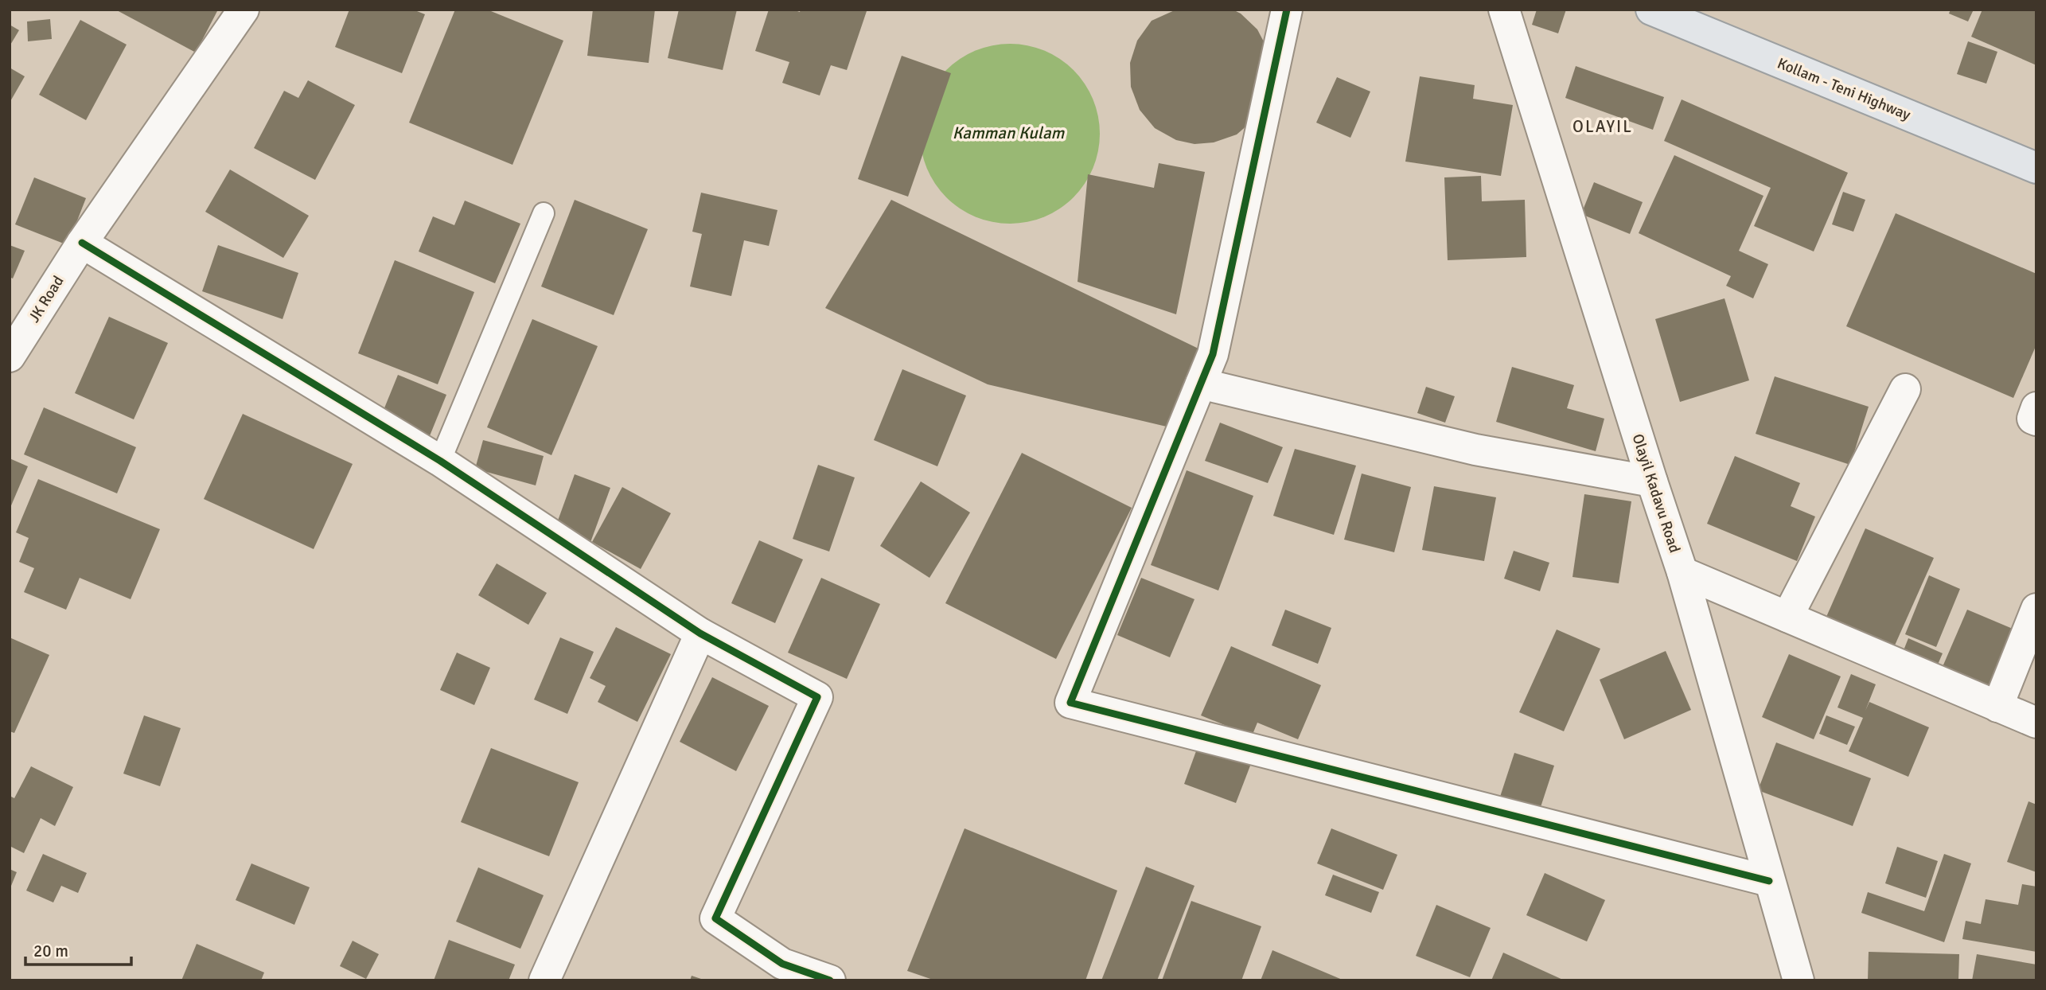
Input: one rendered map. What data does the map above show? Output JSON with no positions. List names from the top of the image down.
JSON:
{
  "streets": {
    "main road": ["Kollam - Teni Highway"],
    "street": ["JK Road", "Olayil Kadavu Road"]
  },
  "districts": ["OLAYIL"],
  "water": ["Kamman Kulam"],
  "scale_bar": "20 m"
}
